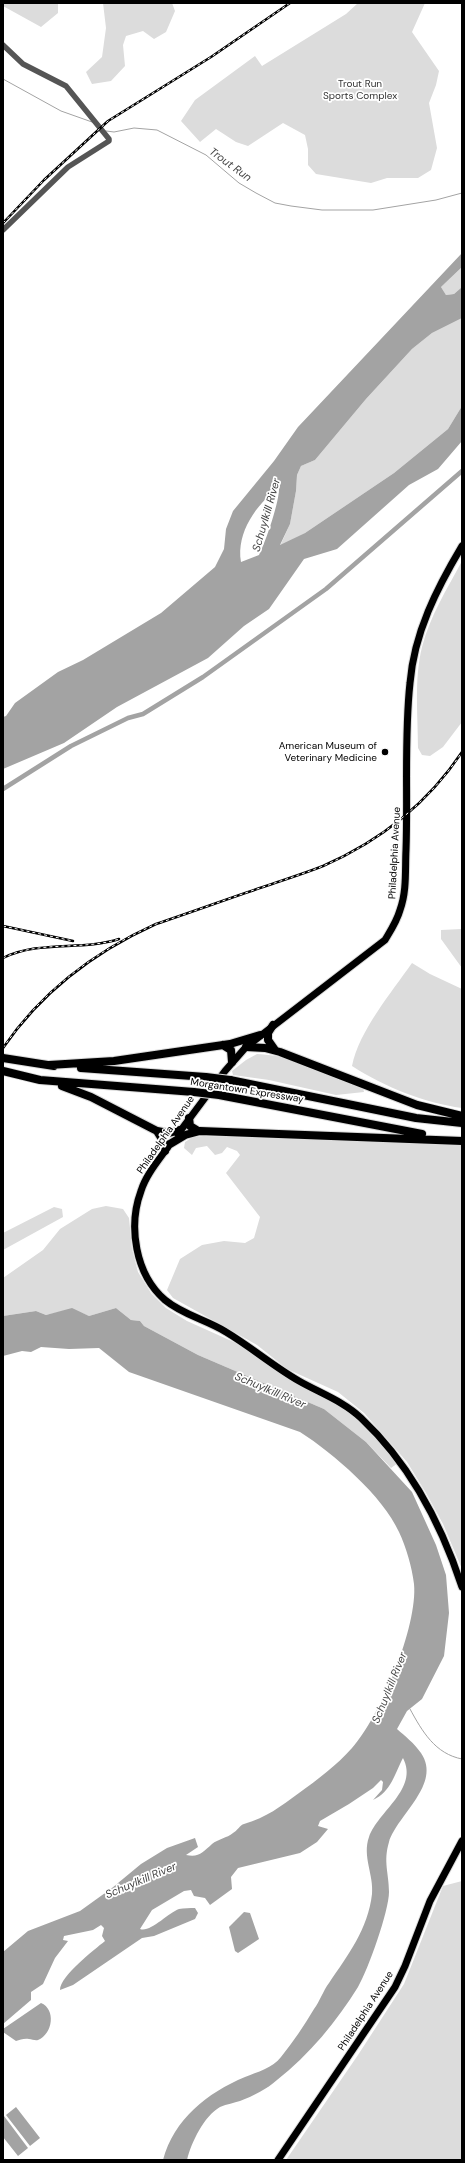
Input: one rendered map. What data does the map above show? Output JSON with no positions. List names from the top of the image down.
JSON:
{
  "streets": {
    "highway": ["Morgantown Expressway"],
    "main road": ["Philadelphia Avenue"]
  },
  "water": ["Trout Run", "Schuylkill River"],
  "parks": ["Trout Run Sports Complex"],
  "places": ["American Museum of Veterinary Medicine"]
}
